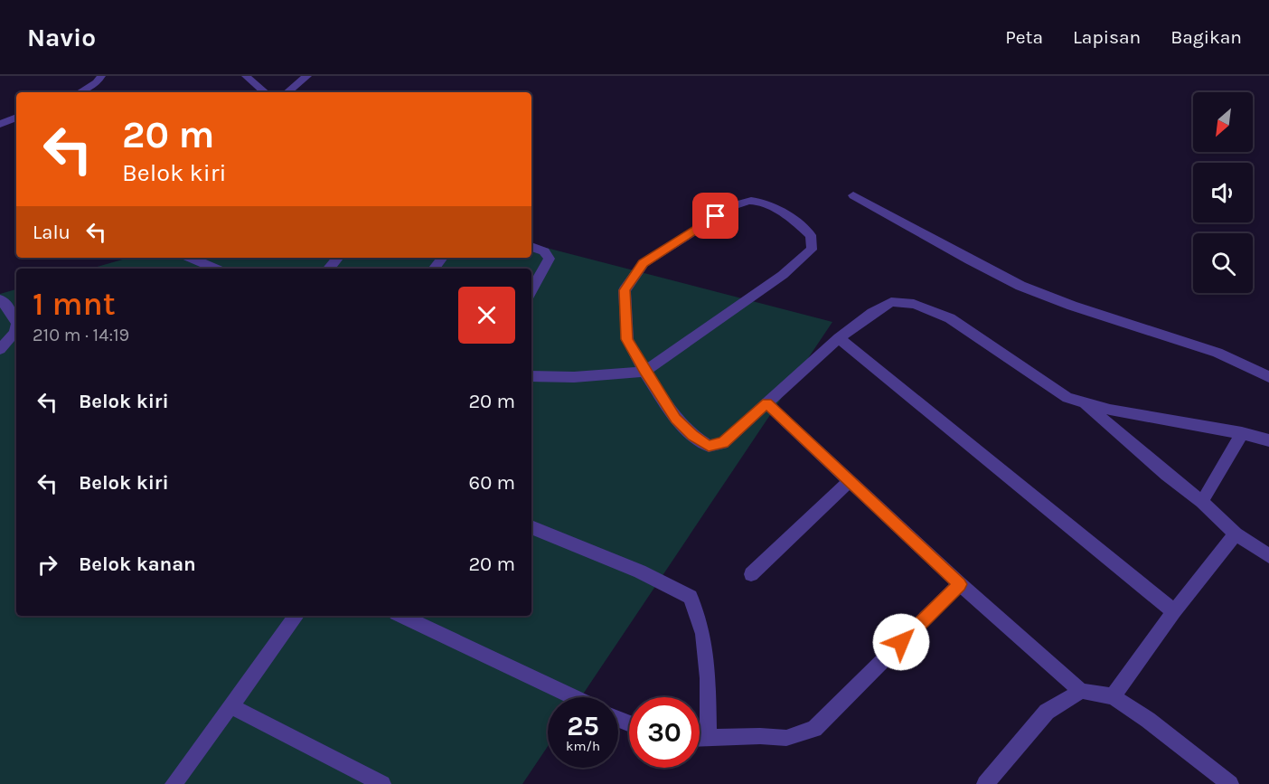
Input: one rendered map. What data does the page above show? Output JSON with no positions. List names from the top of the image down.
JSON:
{
  "north": "bottom left",
  "page": {
    "header": "Navio",
    "nav": ["Peta", "Lapisan", "Bagikan"],
    "turn": ["20 m", "Belok kiri"],
    "then": "Lalu",
    "heading": ["1 mnt", "210 m · 14:19"],
    "list": [
      {
        "name": "Belok kiri",
        "value": "20 m"
      },
      {
        "name": "Belok kiri",
        "value": "60 m"
      },
      {
        "name": "Belok kanan",
        "value": "20 m"
      }
    ],
    "speed": "25 km/h",
    "limit": "30"
  }
}
